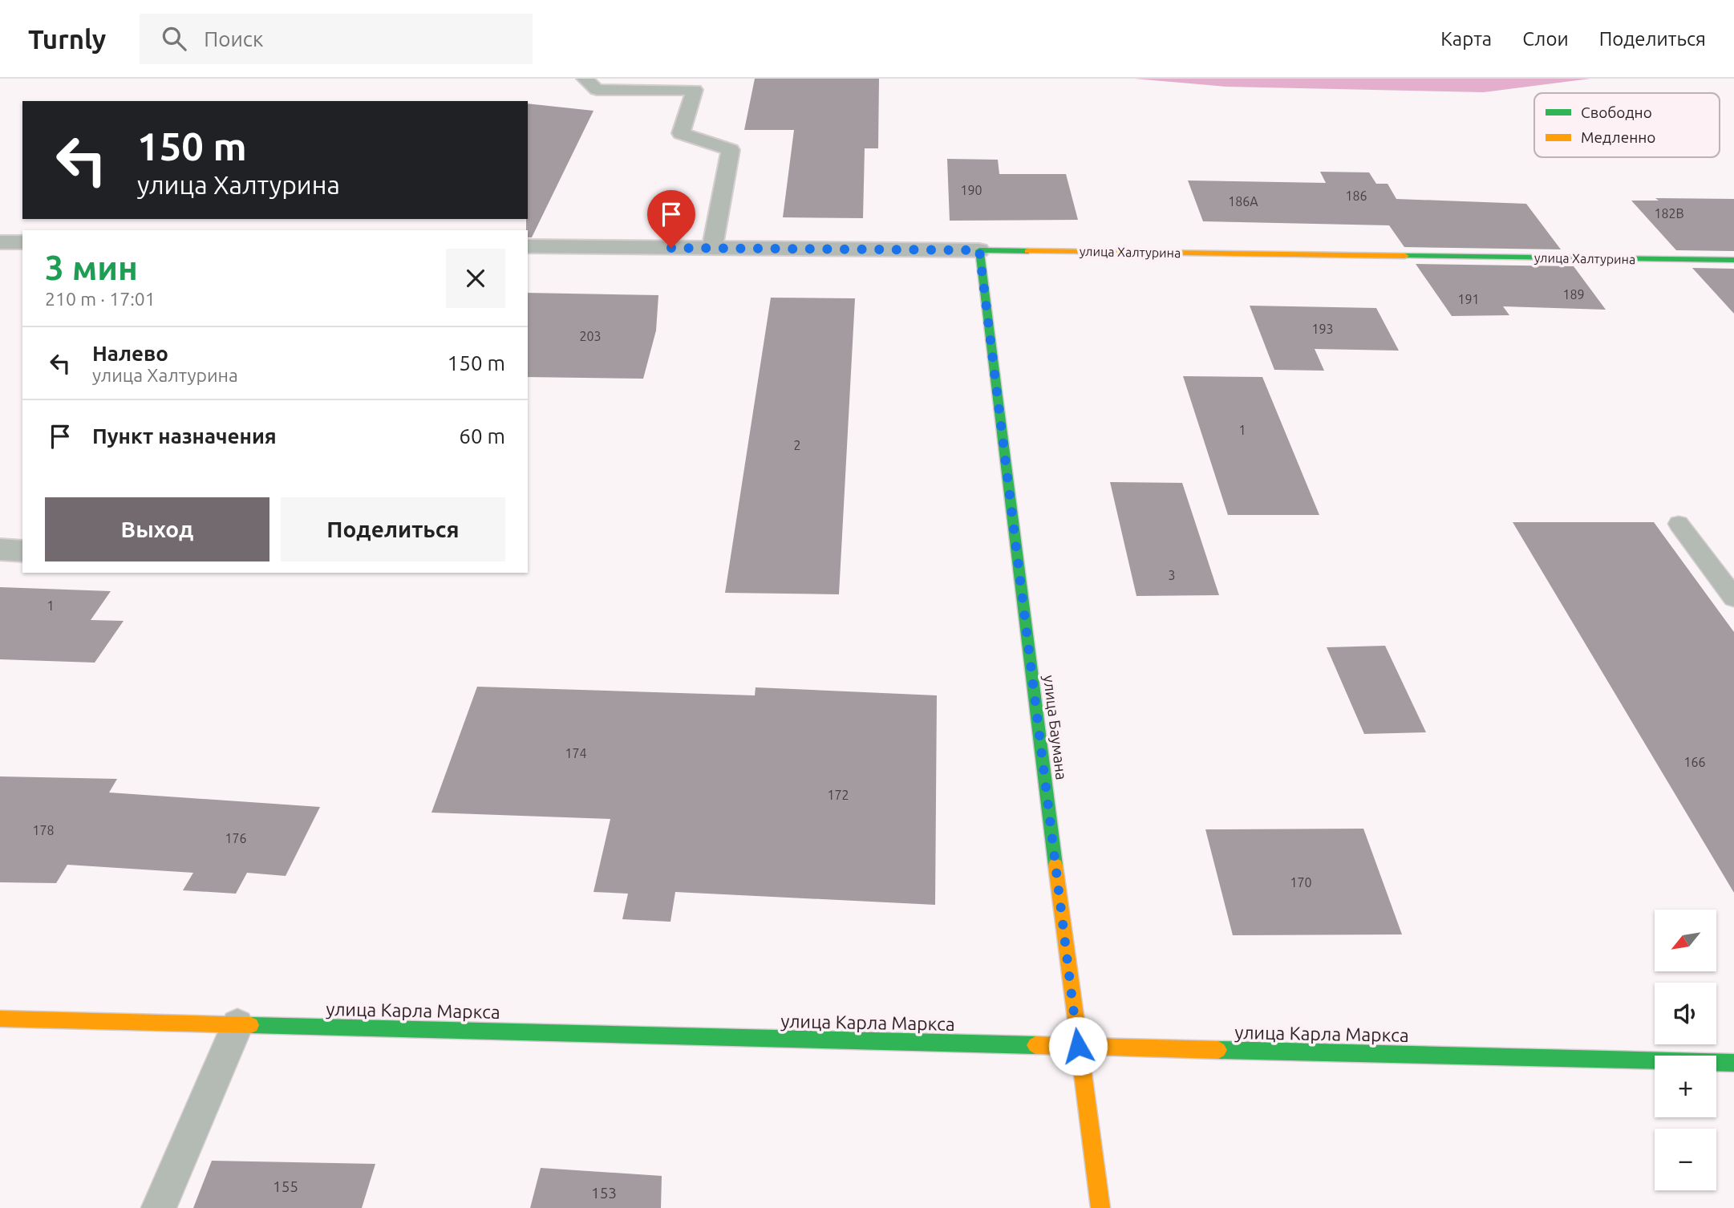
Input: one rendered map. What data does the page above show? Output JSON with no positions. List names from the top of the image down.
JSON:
{
  "streets": {
    "main road": ["улица Халтурина", "улица Баумана", "улица Карла Маркса"]
  },
  "crossings": [
    ["улица Халтурина", "улица Баумана"],
    ["улица Баумана", "улица Карла Маркса"]
  ],
  "house_numbers": [
    "190",
    "186",
    "186А",
    "182В",
    "189",
    "191",
    "193",
    "203",
    "1",
    "2",
    "3",
    "1",
    "174",
    "166",
    "172",
    "178",
    "176",
    "170",
    "155",
    "153"
  ],
  "legend": ["Свободно", "Медленно"],
  "north": "bottom left",
  "page": {
    "header": "Turnly",
    "search": "Поиск",
    "nav": ["Карта", "Слои", "Поделиться"],
    "turn": ["150 m", "улица Халтурина"],
    "heading": ["3 мин", "210 m · 17:01"],
    "list": [
      {
        "name": "Налево",
        "note": "улица Халтурина",
        "value": "150 m"
      },
      {
        "name": "Пункт назначения",
        "value": "60 m"
      }
    ],
    "buttons": ["Выход", "Поделиться"],
    "map_buttons": ["+", "−"]
  }
}
